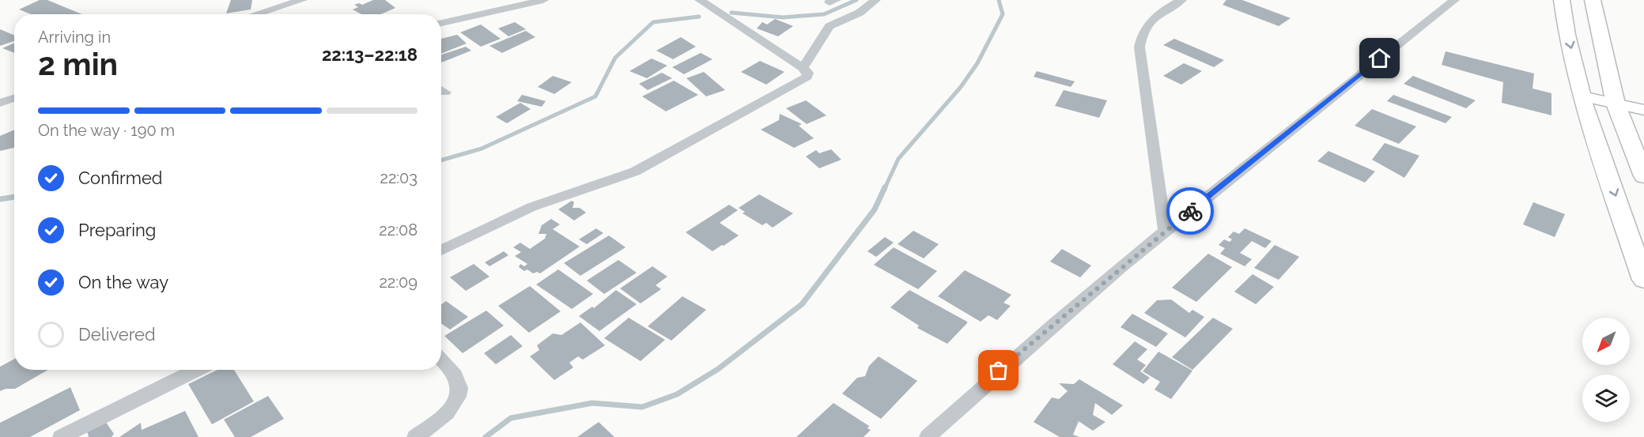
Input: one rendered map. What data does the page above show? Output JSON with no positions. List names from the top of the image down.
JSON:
{
  "north": "bottom left",
  "page": {
    "heading": ["2 min", "Arriving in", "22:13–22:18"],
    "bar": "On the way · 190 m",
    "list": [
      ["Confirmed", "22:03"],
      ["Preparing", "22:08"],
      ["On the way", "22:09"],
      "Delivered"
    ]
  }
}
